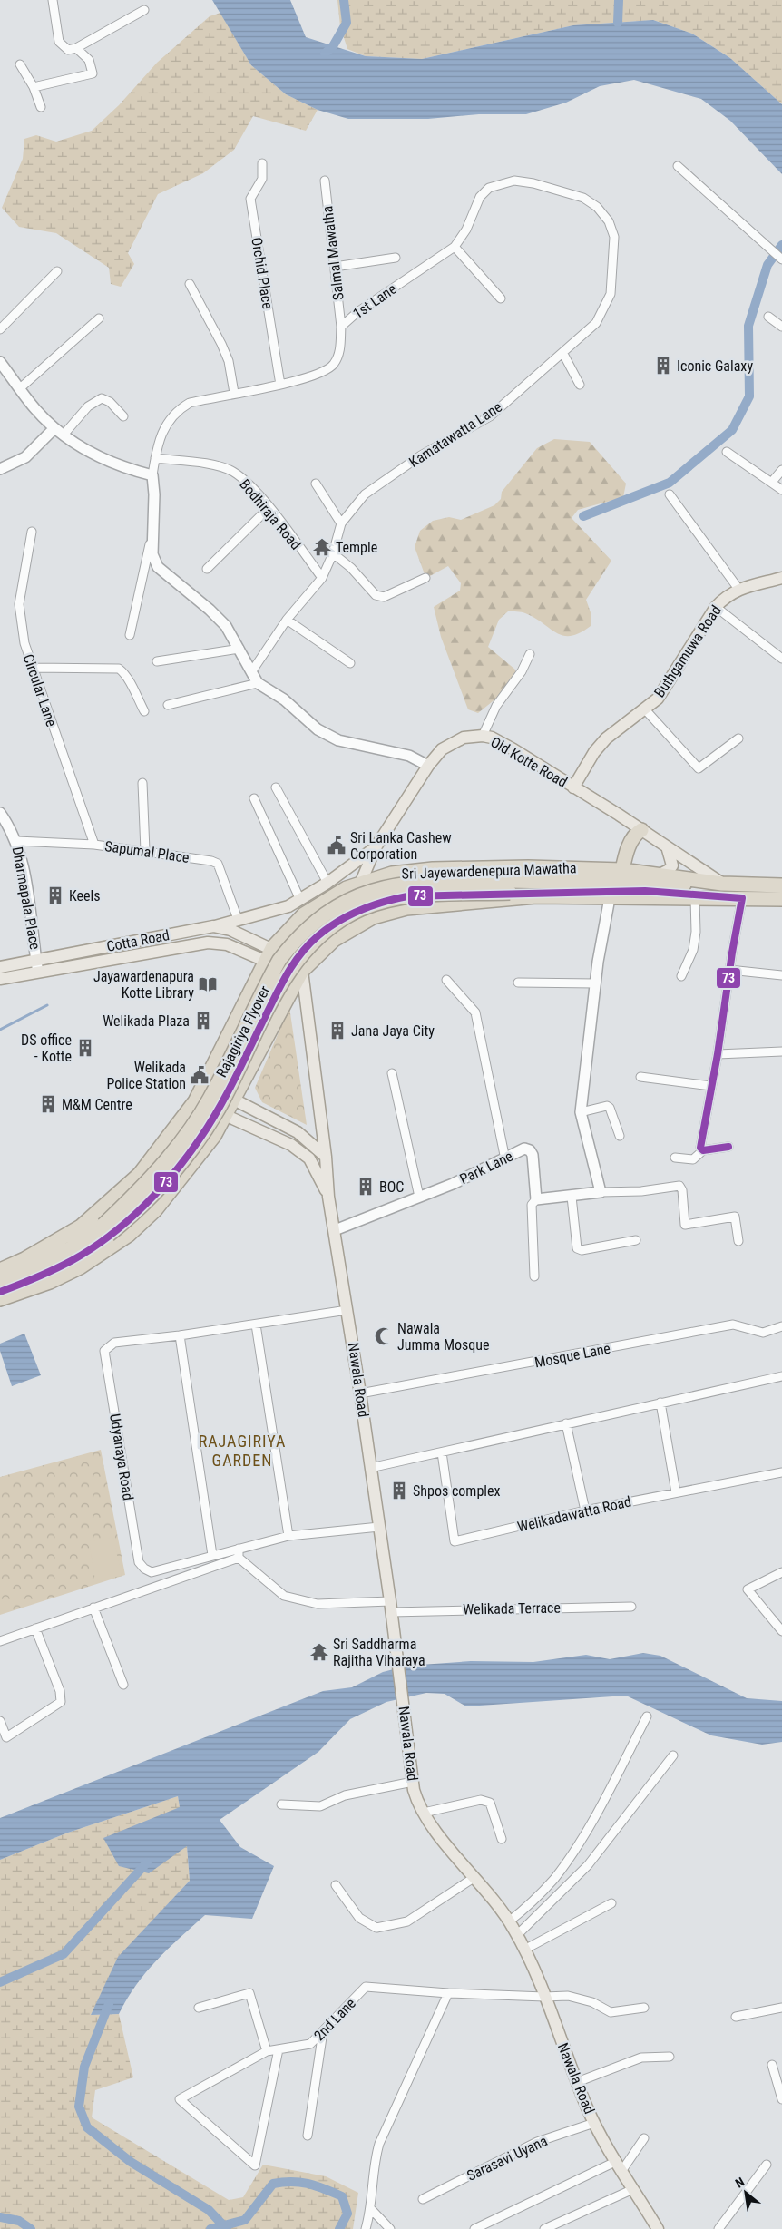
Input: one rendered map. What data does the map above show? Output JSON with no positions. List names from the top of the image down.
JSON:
{
  "streets": {
    "highway": ["Sri Jayewardenepura Mawatha", "Rajagiriya Flyover"],
    "main road": [
      "Buthgamuwa Road",
      "Old Kotte Road",
      "Cotta Road",
      "Nawala Road"
    ],
    "street": [
      "Salmal Mawatha",
      "Orchid Place",
      "1st Lane",
      "Kamatawatta Lane",
      "Bodhiraja Road",
      "Circular Lane",
      "Sapumal Place",
      "Dharmapala Place",
      "Park Lane",
      "Mosque Lane",
      "Udyanaya Road",
      "Welikadawatta Road",
      "Welikada Terrace",
      "2nd Lane",
      "Sarasavi Uyana"
    ]
  },
  "crossings": [
    ["Salmal Mawatha", "1st Lane"],
    ["Orchid Place", "1st Lane"],
    ["1st Lane", "Kamatawatta Lane"],
    ["1st Lane", "Bodhiraja Road"],
    ["Kamatawatta Lane", "Bodhiraja Road"],
    ["Buthgamuwa Road", "Old Kotte Road"],
    ["Circular Lane", "Sapumal Place"],
    ["Old Kotte Road", "Sapumal Place"],
    ["Old Kotte Road", "Sri Jayewardenepura Mawatha"],
    ["Old Kotte Road", "Cotta Road"],
    ["Old Kotte Road", "Rajagiriya Flyover"],
    ["Sapumal Place", "Dharmapala Place"],
    ["Sri Jayewardenepura Mawatha", "Cotta Road"],
    ["Sri Jayewardenepura Mawatha", "Rajagiriya Flyover"],
    ["Sri Jayewardenepura Mawatha", "Nawala Road"],
    ["Dharmapala Place", "Cotta Road"],
    ["Cotta Road", "Nawala Road"],
    ["Park Lane", "Nawala Road"],
    ["Mosque Lane", "Nawala Road"],
    ["Nawala Road", "Udyanaya Road"],
    ["Nawala Road", "Welikada Terrace"],
    ["Nawala Road", "2nd Lane"],
    ["Nawala Road", "Sarasavi Uyana"]
  ],
  "districts": ["RAJAGIRIYA GARDEN"],
  "places": {
    "building": [
      "Iconic Galaxy",
      "Keels",
      "Welikada Plaza",
      "Jana Jaya City",
      "DS office - Kotte",
      "M&M Centre",
      "BOC",
      "Shpos complex"
    ],
    "temple": ["Temple", "Sri Saddharma Rajitha Viharaya"],
    "public building": ["Sri Lanka Cashew Corporation", "Welikada Police Station"],
    "library": ["Jayawardenapura Kotte Library"],
    "mosque": ["Nawala Jumma Mosque"]
  },
  "lines": ["transit line 73"],
  "north": "top left"
}
